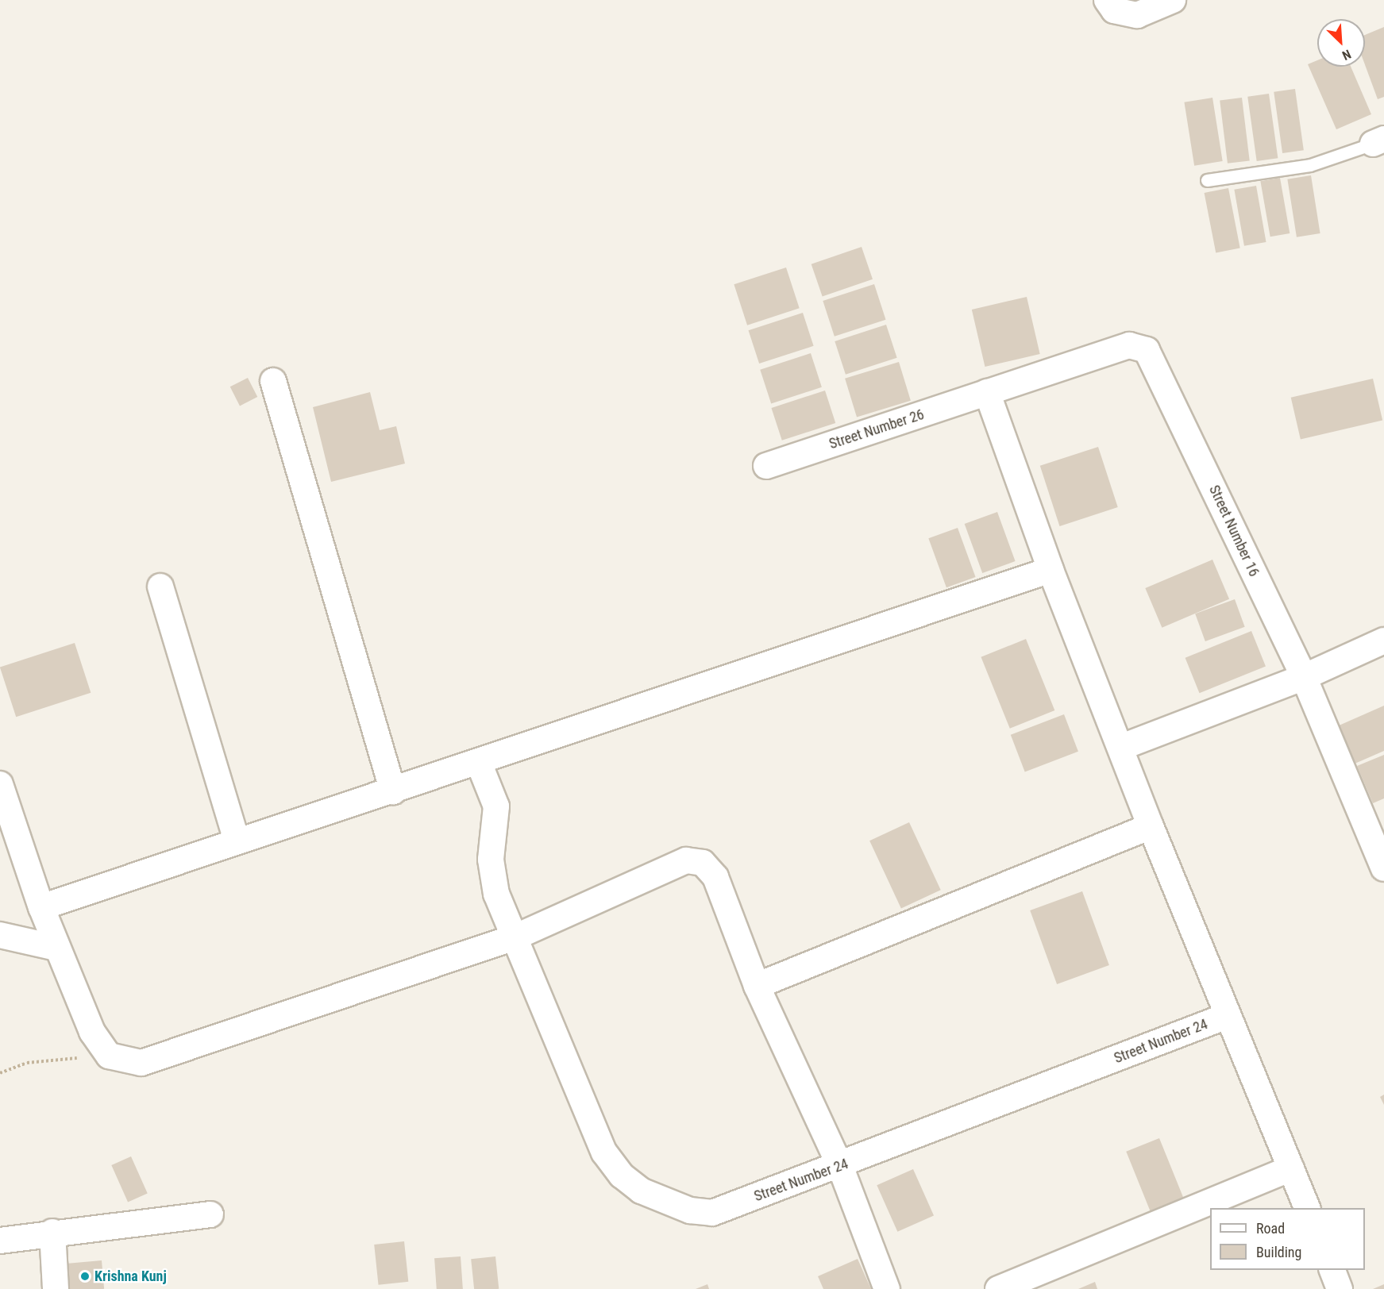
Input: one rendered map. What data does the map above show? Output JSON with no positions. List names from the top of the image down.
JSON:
{
  "streets": {
    "street": ["Street Number 26", "Street Number 16", "Street Number 24"]
  },
  "crossings": [
    ["Street Number 26", "Street Number 16"]
  ],
  "places": ["Krishna Kunj"],
  "legend": ["Road", "Building"],
  "north": "bottom right"
}
